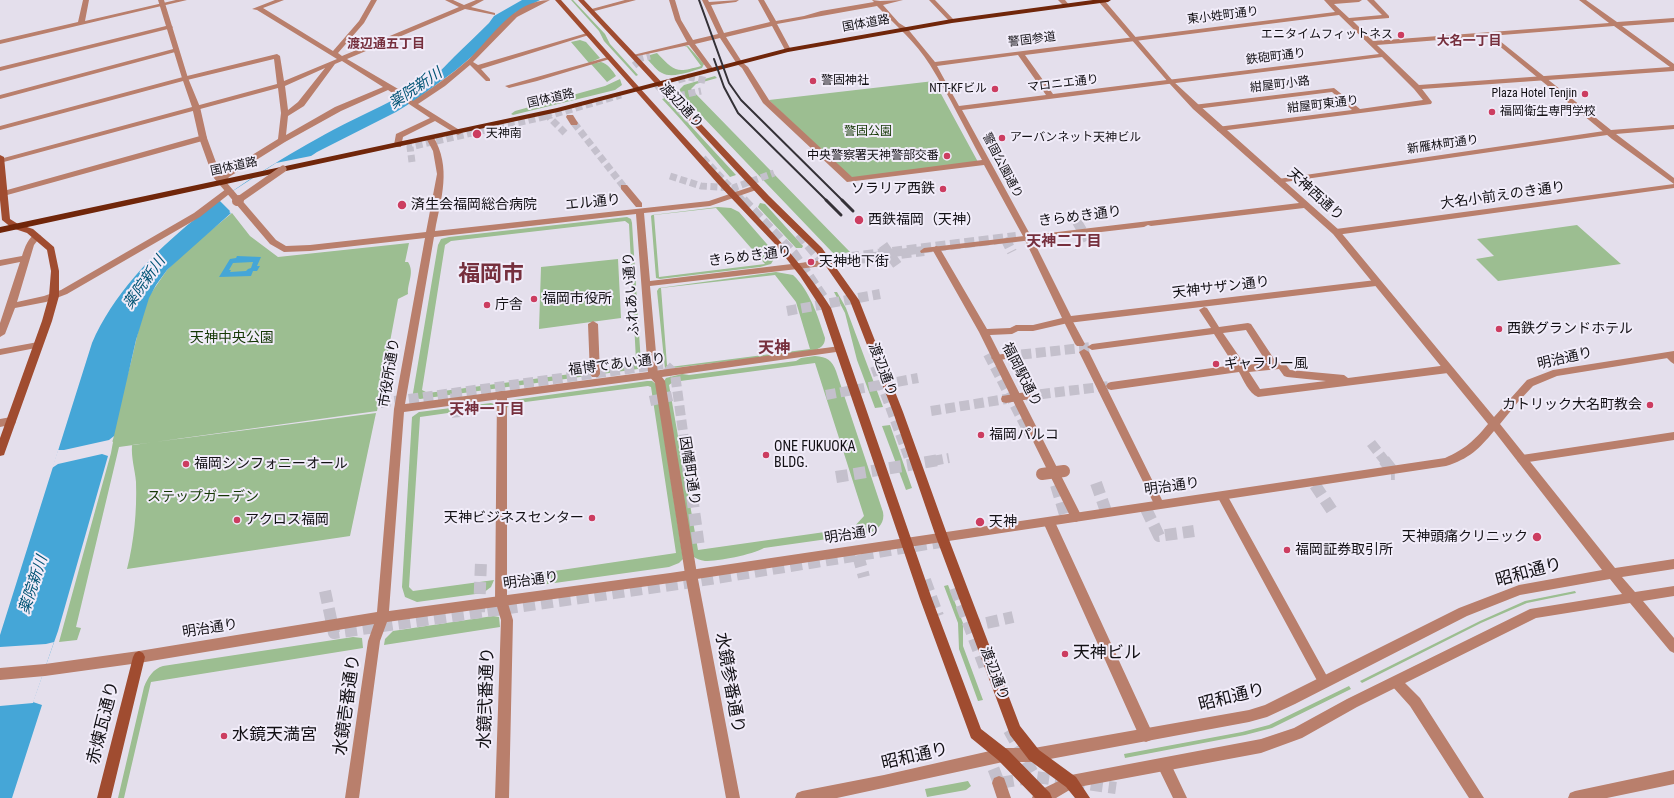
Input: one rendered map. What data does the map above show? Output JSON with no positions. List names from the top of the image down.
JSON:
{
  "streets": {
    "highway": ["国体道路"],
    "main road": ["渡辺通り", "赤煉瓦通り"],
    "street": [
      "東小姓町通り",
      "警固参道",
      "鉄砲町通り",
      "マロニエ通り",
      "紺屋町小路",
      "紺屋町東通り",
      "新雁林町通り",
      "警固公園通り",
      "天神西通り",
      "大名小前えのき通り",
      "エル通り",
      "きらめき通り",
      "天神サザン通り",
      "ふれあい通り",
      "明治通り",
      "福博であい通り",
      "市役所通り",
      "福岡駅通り",
      "因幡町通り",
      "昭和通り",
      "水鏡参番通り",
      "水鏡弐番通り",
      "水鏡壱番通り"
    ]
  },
  "crossings": [
    ["東小姓町通り", "警固参道"],
    ["東小姓町通り", "天神西通り"],
    ["国体道路", "渡辺通り"],
    ["国体道路", "警固公園通り"],
    ["国体道路", "天神西通り"],
    ["国体道路", "市役所通り"],
    ["警固参道", "警固公園通り"],
    ["警固参道", "天神西通り"],
    ["鉄砲町通り", "マロニエ通り"],
    ["鉄砲町通り", "天神西通り"],
    ["マロニエ通り", "警固公園通り"],
    ["マロニエ通り", "天神西通り"],
    ["紺屋町小路", "紺屋町東通り"],
    ["紺屋町小路", "天神西通り"],
    ["紺屋町東通り", "天神西通り"],
    ["渡辺通り", "エル通り"],
    ["渡辺通り", "きらめき通り"],
    ["渡辺通り", "明治通り"],
    ["渡辺通り", "福博であい通り"],
    ["渡辺通り", "昭和通り"],
    ["新雁林町通り", "天神西通り"],
    ["警固公園通り", "きらめき通り"],
    ["警固公園通り", "天神サザン通り"],
    ["警固公園通り", "明治通り"],
    ["天神西通り", "大名小前えのき通り"],
    ["天神西通り", "きらめき通り"],
    ["天神西通り", "天神サザン通り"],
    ["天神西通り", "明治通り"],
    ["天神西通り", "昭和通り"],
    ["エル通り", "ふれあい通り"],
    ["エル通り", "市役所通り"],
    ["きらめき通り", "ふれあい通り"],
    ["きらめき通り", "福岡駅通り"],
    ["天神サザン通り", "福岡駅通り"],
    ["ふれあい通り", "福博であい通り"],
    ["ふれあい通り", "因幡町通り"],
    ["明治通り", "市役所通り"],
    ["明治通り", "福岡駅通り"],
    ["明治通り", "因幡町通り"],
    ["明治通り", "水鏡参番通り"],
    ["明治通り", "水鏡弐番通り"],
    ["明治通り", "水鏡壱番通り"],
    ["明治通り", "赤煉瓦通り"],
    ["福博であい通り", "市役所通り"],
    ["福博であい通り", "因幡町通り"],
    ["福博であい通り", "水鏡弐番通り"],
    ["市役所通り", "水鏡壱番通り"],
    ["因幡町通り", "水鏡参番通り"]
  ],
  "districts": [
    "大名一丁目",
    "渡辺通五丁目",
    "天神二丁目",
    "福岡市",
    "天神",
    "天神一丁目"
  ],
  "water": ["薬院新川"],
  "parks": ["警固公園", "天神中央公園", "ステップガーデン"],
  "places": [
    "エニタイムフィットネス",
    "警固神社",
    "NTT-KFビル",
    "Plaza Hotel Tenjin",
    "福岡衛生専門学校",
    "天神南",
    "アーバンネット天神ビル",
    "中央警察署天神警部交番",
    "ソラリア西鉄",
    "済生会福岡総合病院",
    "西鉄福岡（天神）",
    "天神地下街",
    "福岡市役所",
    "庁舎",
    "西鉄グランドホテル",
    "ギャラリー風",
    "カトリック大名町教会",
    "福岡パルコ",
    "ONE FUKUOKA BLDG.",
    "福岡シンフォニーオール",
    "天神ビジネスセンター",
    "アクロス福岡",
    "天神",
    "天神頭痛クリニック",
    "福岡証券取引所",
    "天神ビル",
    "水鏡天満宮"
  ]
}
